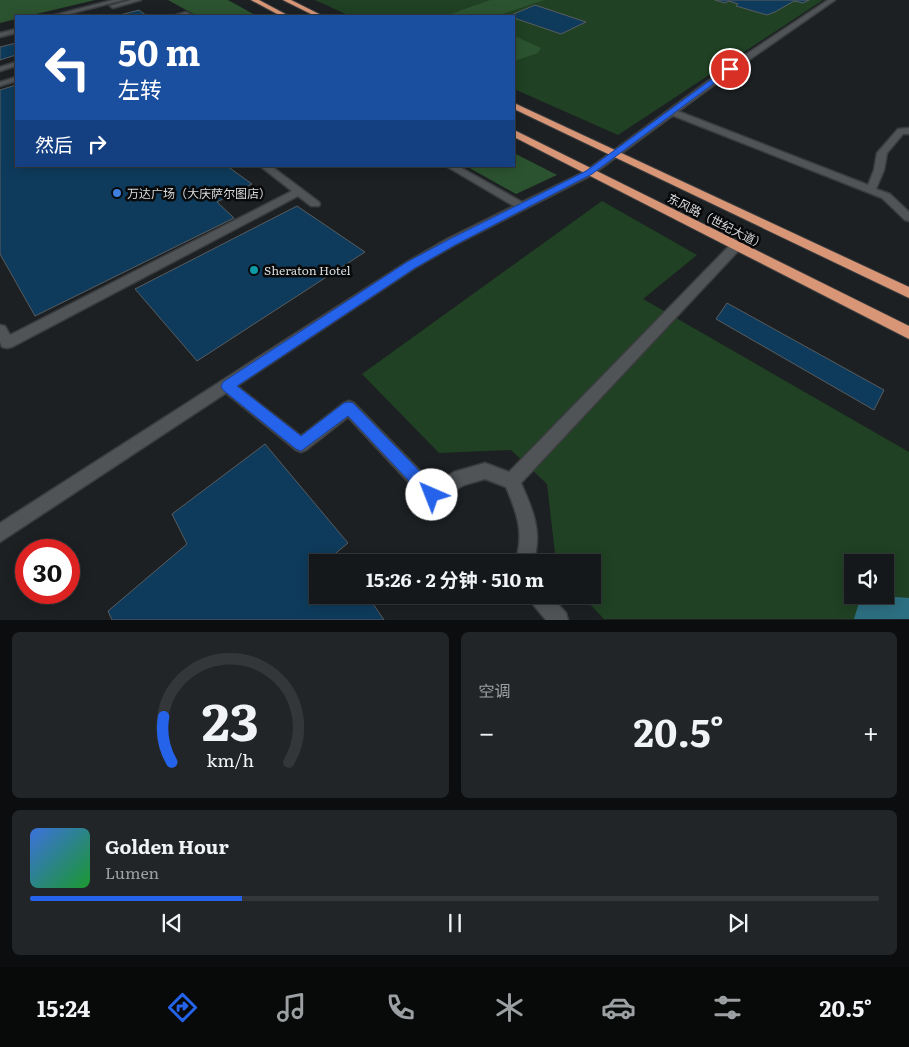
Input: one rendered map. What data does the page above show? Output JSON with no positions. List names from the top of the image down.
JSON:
{
  "streets": {
    "highway": ["东风路（世纪大道）"]
  },
  "places": ["万达广场（大庆萨尔图店）", "Sheraton Hotel"],
  "page": {
    "turn": ["50 m", "左转"],
    "then": "然后",
    "limit": "30",
    "trip": "15:26 · 2 分钟 · 510 m",
    "tile": "空调",
    "heat": ["−", "20.5°", "+"],
    "song": ["Golden Hour", "Lumen"],
    "tabs": ["15:24", "20.5°"],
    "gauge": ["23", "km/h"]
  }
}
